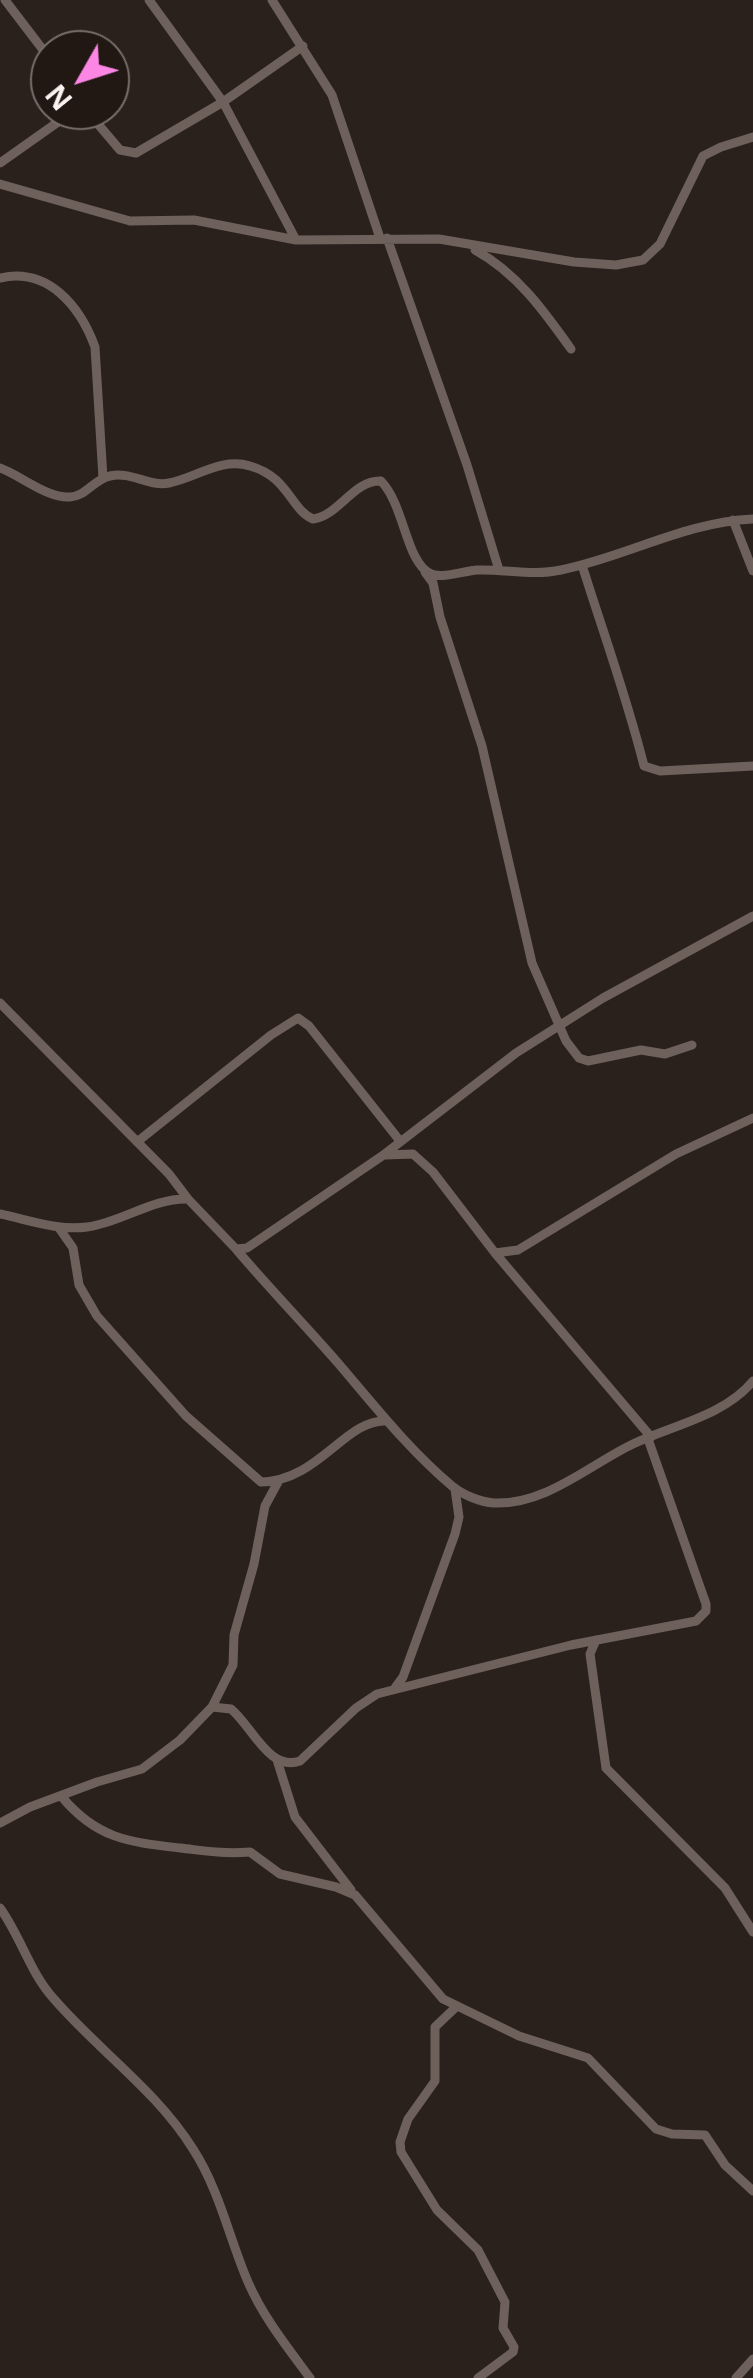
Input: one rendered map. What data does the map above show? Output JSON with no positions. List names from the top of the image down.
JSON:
{
  "north": "bottom left"
}
